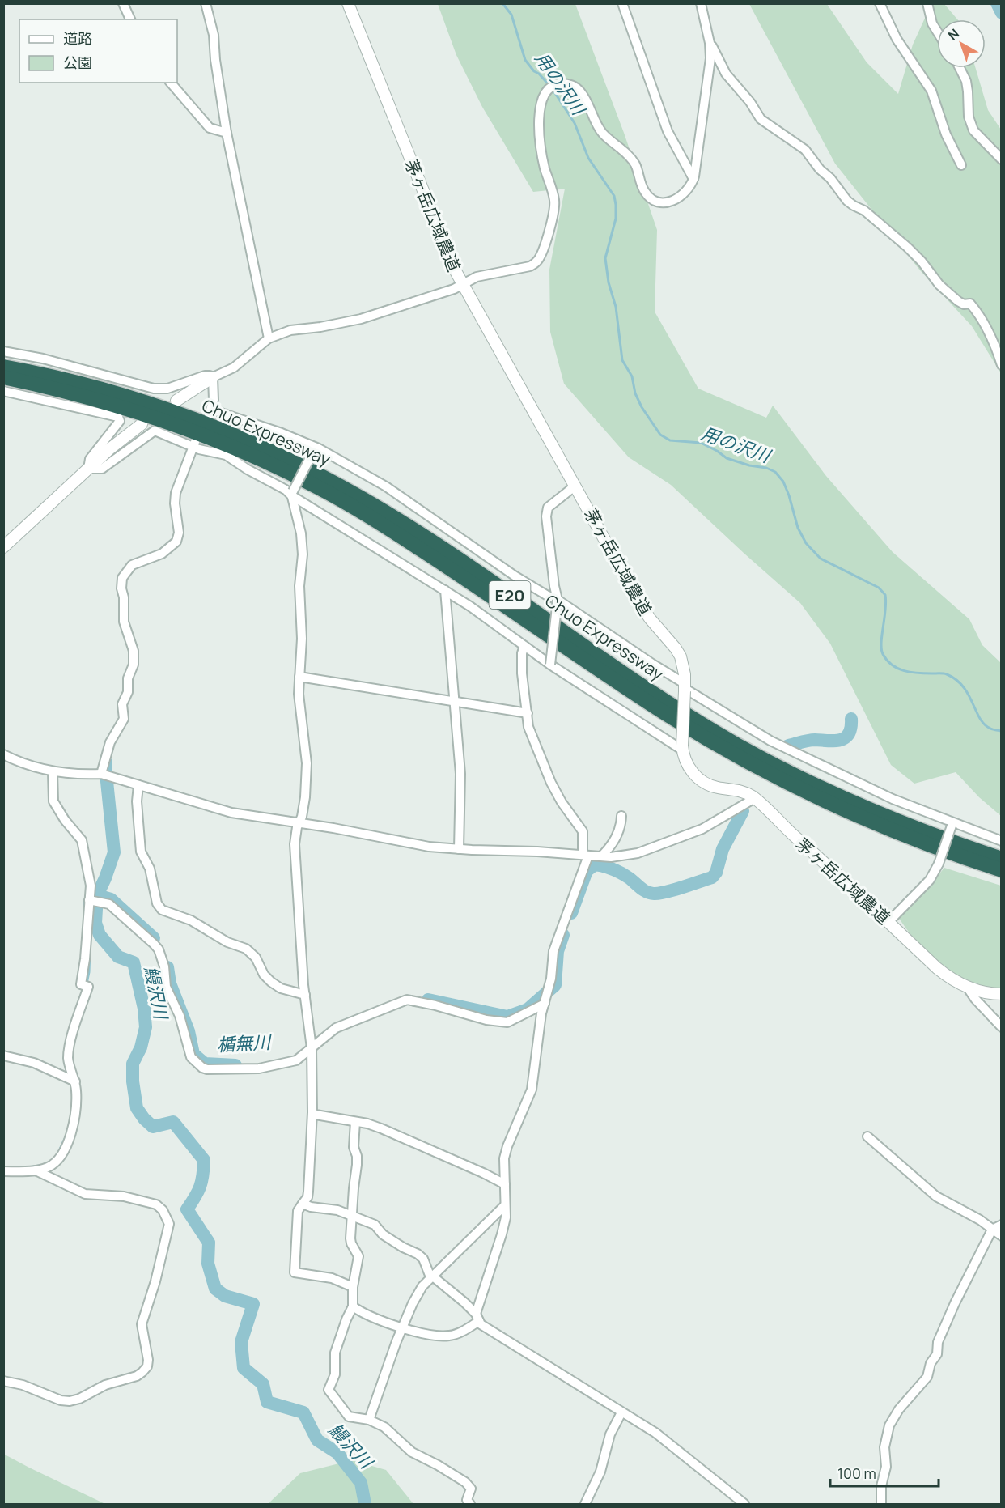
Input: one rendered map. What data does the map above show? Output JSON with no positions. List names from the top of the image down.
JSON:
{
  "streets": {
    "highway": ["Chuo Expressway", "E20"],
    "street": ["茅ヶ岳広域農道"]
  },
  "water": ["用の沢川", "鰻沢川", "楯無川"],
  "legend": ["道路", "公園"],
  "scale_bar": "100 m",
  "north": "top left"
}
